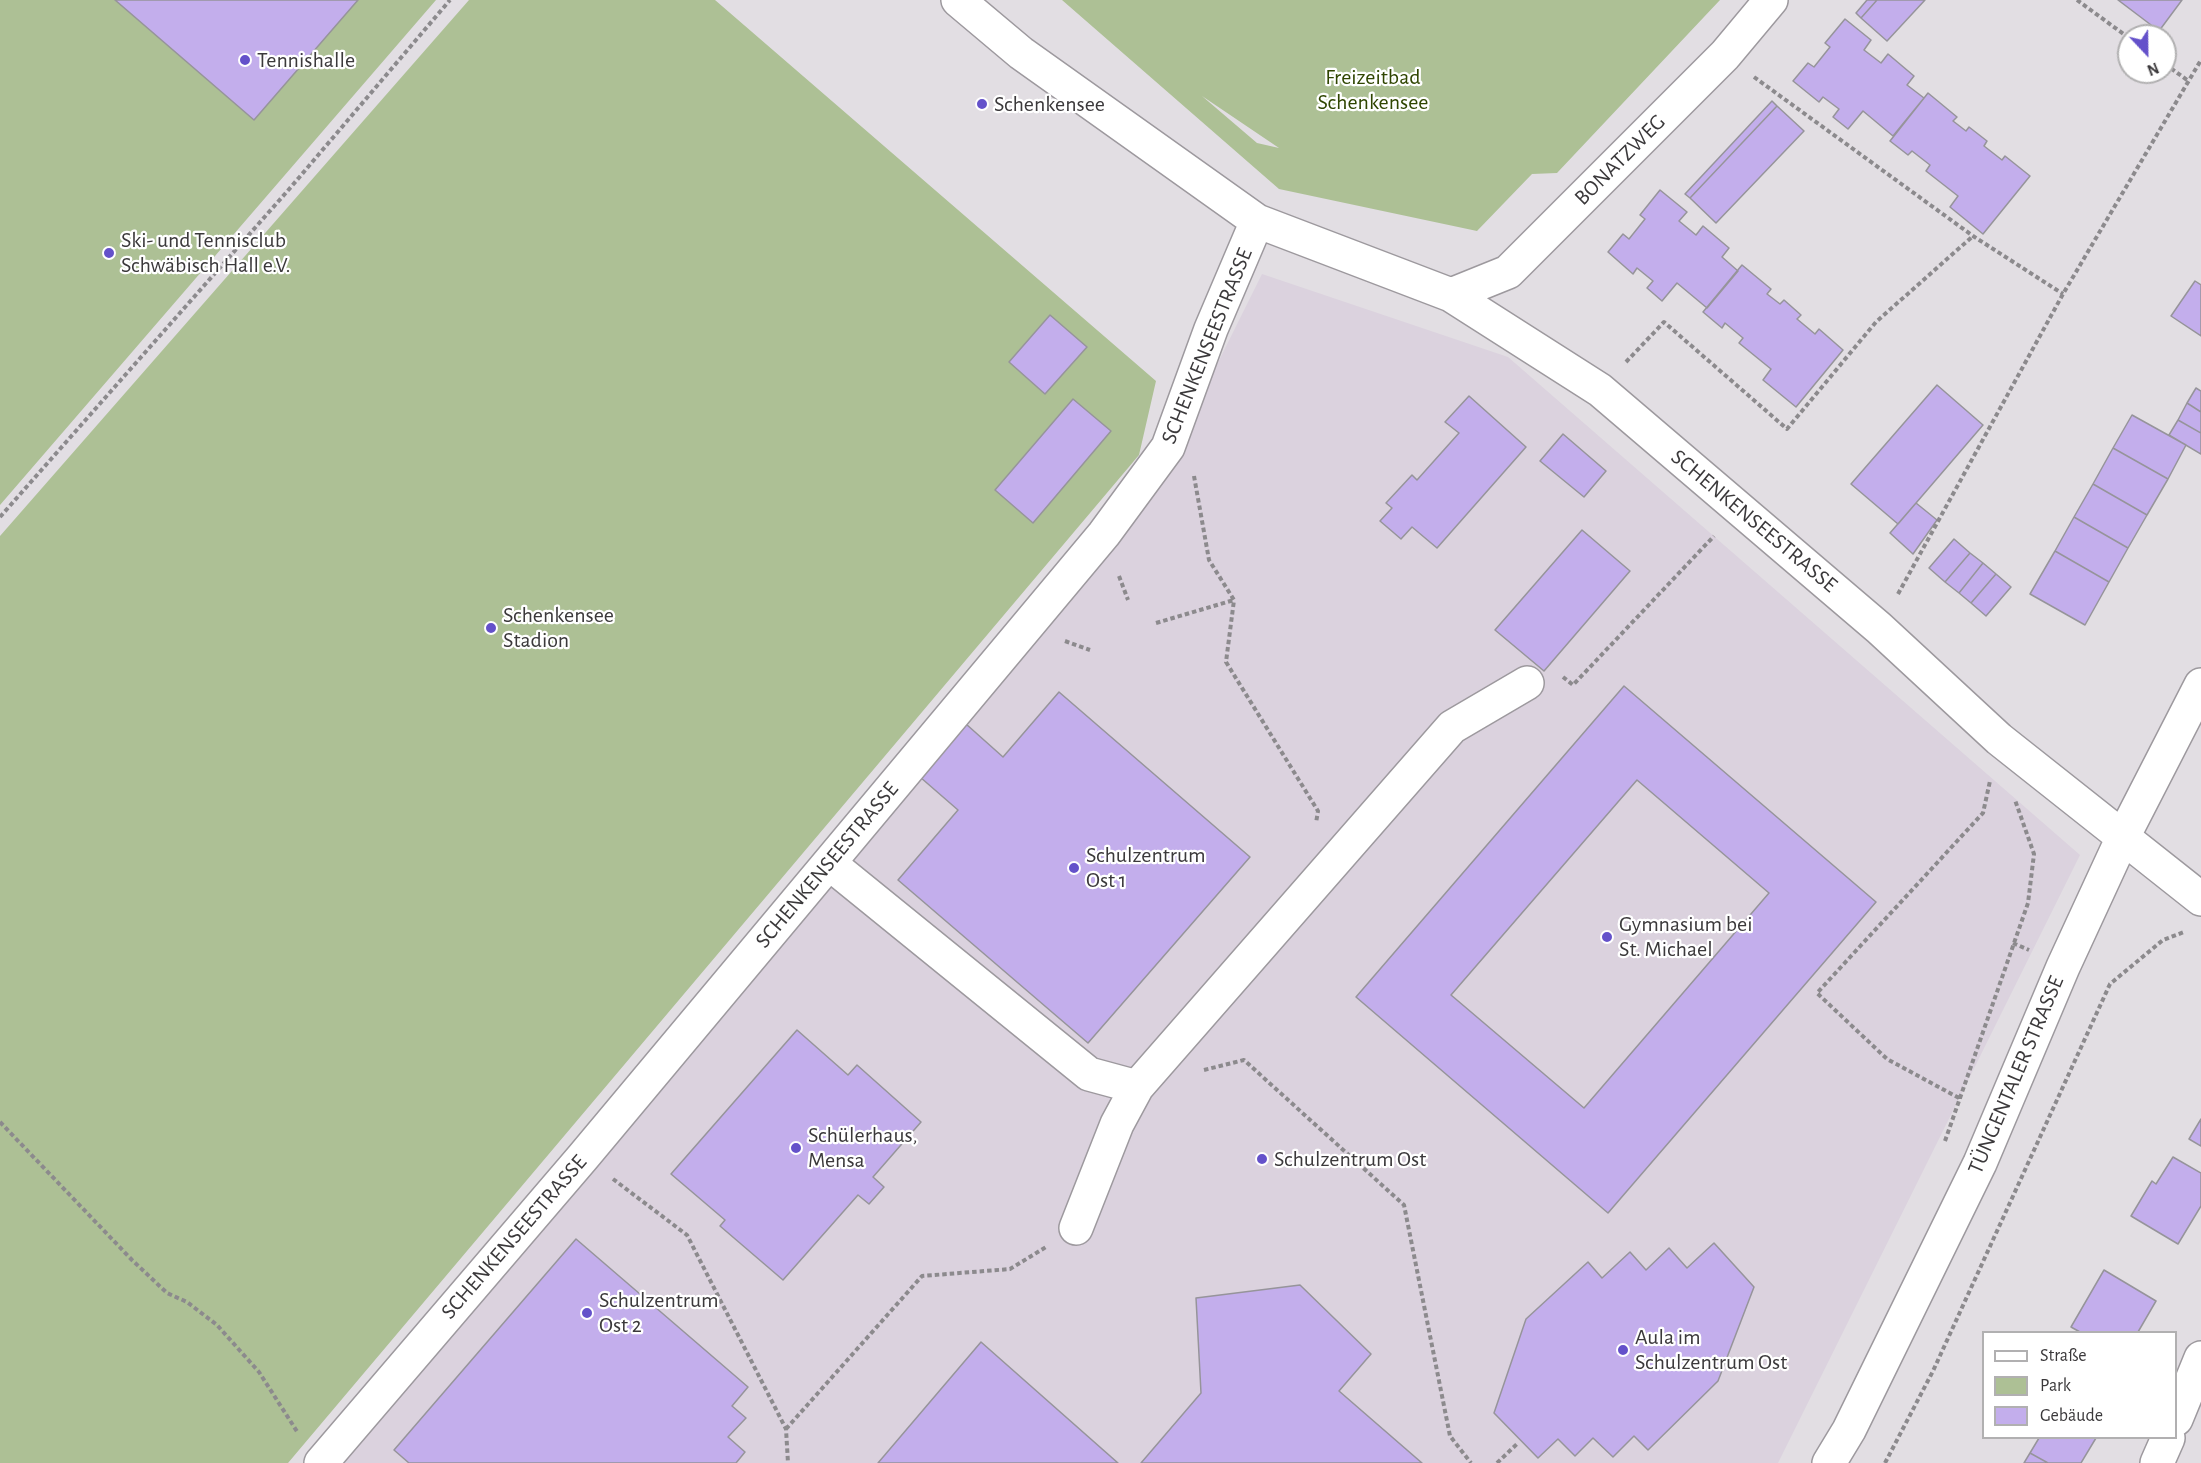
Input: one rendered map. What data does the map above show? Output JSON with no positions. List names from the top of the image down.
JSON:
{
  "streets": {
    "street": ["BONATZWEG", "SCHENKENSEESTRASSE", "TÜNGENTALER STRASSE"]
  },
  "crossings": [
    ["BONATZWEG", "SCHENKENSEESTRASSE"],
    ["SCHENKENSEESTRASSE", "TÜNGENTALER STRASSE"]
  ],
  "parks": ["Freizeitbad Schenkensee"],
  "places": [
    "Tennishalle",
    "Schenkensee",
    "Ski- und Tennisclub Schwäbisch Hall e.V.",
    "Schenkensee Stadion",
    "Schulzentrum Ost 1",
    "Gymnasium bei St. Michael",
    "Schülerhaus, Mensa",
    "Schulzentrum Ost",
    "Schulzentrum Ost 2",
    "Aula im Schulzentrum Ost"
  ],
  "legend": ["Straße", "Park", "Gebäude"],
  "north": "bottom"
}
